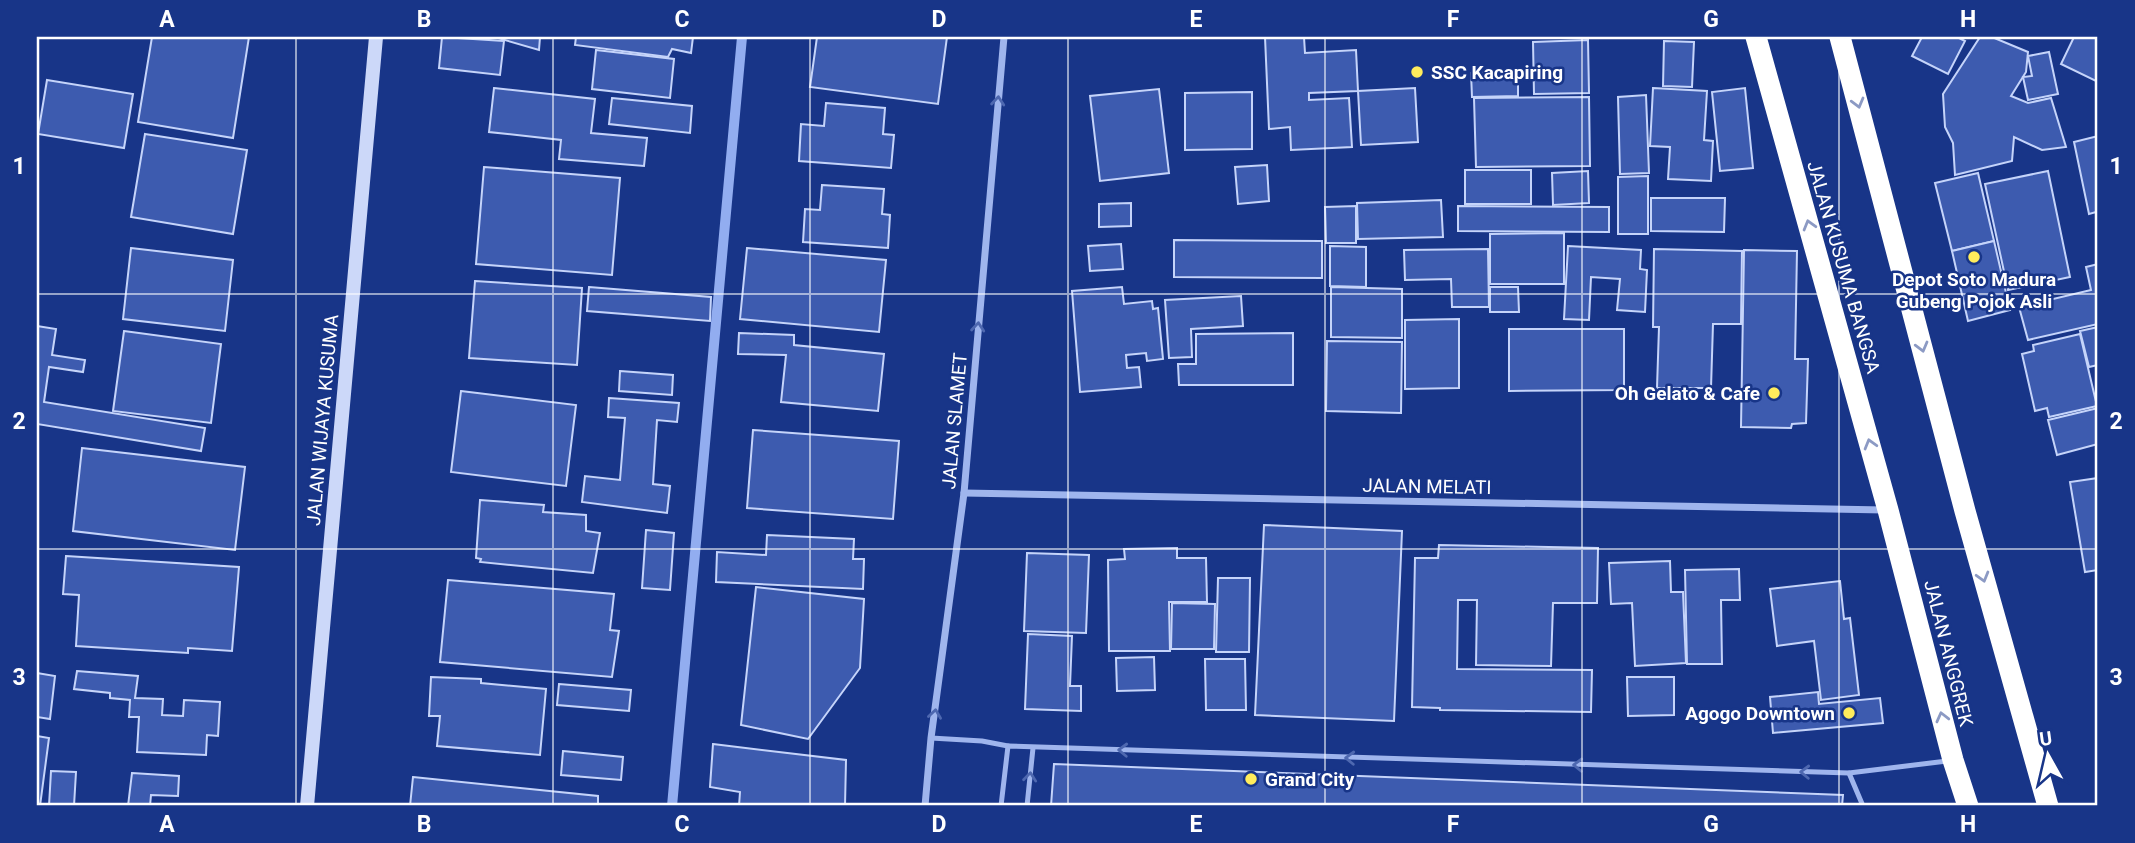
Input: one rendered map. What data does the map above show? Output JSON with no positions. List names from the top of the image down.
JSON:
{
  "streets": {
    "highway": ["JALAN KUSUMA BANGSA", "JALAN ANGGREK"],
    "street": ["JALAN WIJAYA KUSUMA", "JALAN SLAMET", "JALAN MELATI"]
  },
  "crossings": [
    ["JALAN KUSUMA BANGSA", "JALAN MELATI"],
    ["JALAN KUSUMA BANGSA", "JALAN ANGGREK"],
    ["JALAN SLAMET", "JALAN MELATI"],
    ["JALAN MELATI", "JALAN ANGGREK"]
  ],
  "one_way": ["JALAN SLAMET"],
  "places": [
    "SSC Kacapiring",
    "Depot Soto Madura Gubeng Pojok Asli",
    "Oh Gelato & Cafe",
    "Agogo Downtown",
    "Grand City"
  ],
  "north": "top",
  "grid": {
    "columns": [
      "A",
      "B",
      "C",
      "D",
      "E",
      "F",
      "G",
      "H"
    ],
    "rows": ["1", "2", "3"]
  }
}
